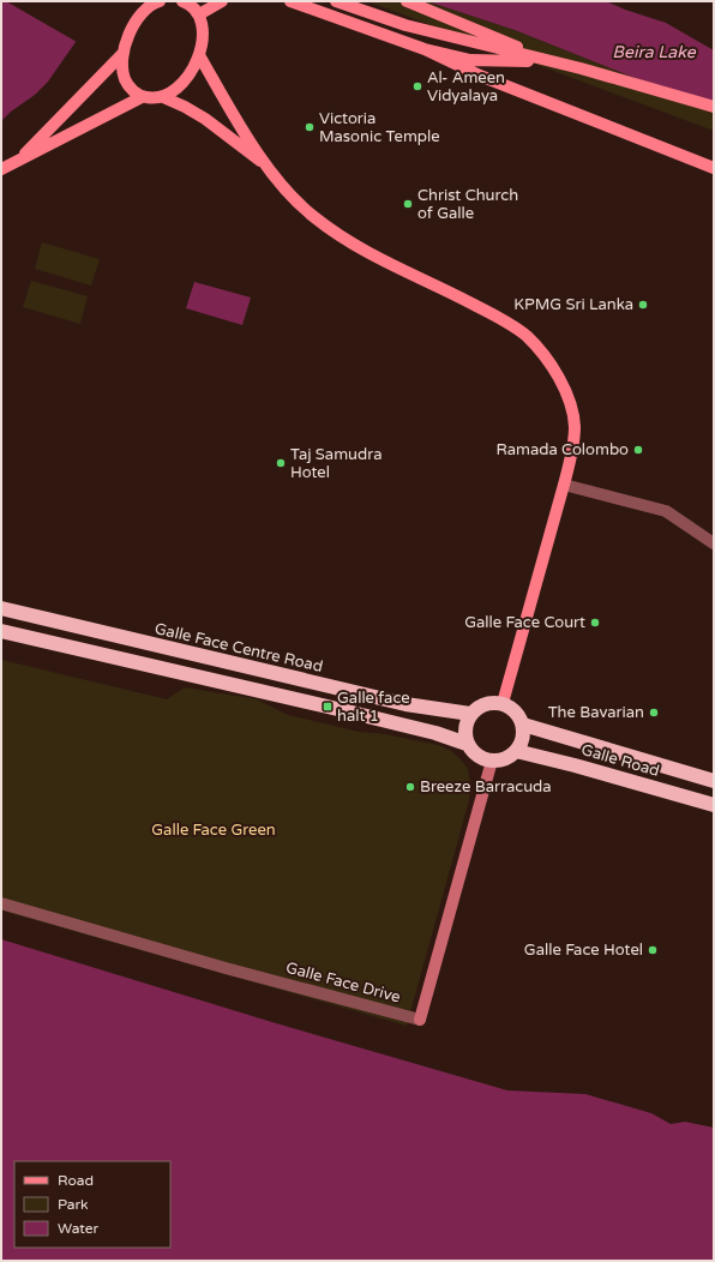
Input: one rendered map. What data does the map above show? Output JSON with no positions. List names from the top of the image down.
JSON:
{
  "streets": {
    "highway": ["Galle Face Centre Road", "Galle Road"],
    "street": ["Galle Face Drive"]
  },
  "crossings": [
    ["Galle Face Centre Road", "Galle Road"],
    ["Galle Face Centre Road", "Galle Face Drive"],
    ["Galle Road", "Galle Face Drive"]
  ],
  "water": ["Beira Lake"],
  "parks": ["Galle Face Green"],
  "places": {
    "other": [
      "Al- Ameen Vidyalaya",
      "Victoria Masonic Temple",
      "Christ Church of Galle",
      "KPMG Sri Lanka",
      "Ramada Colombo",
      "Taj Samudra Hotel",
      "Galle Face Court",
      "The Bavarian",
      "Breeze Barracuda",
      "Galle Face Hotel"
    ],
    "transit": ["Galle face halt 1"]
  },
  "legend": ["Road", "Park", "Water"]
}
